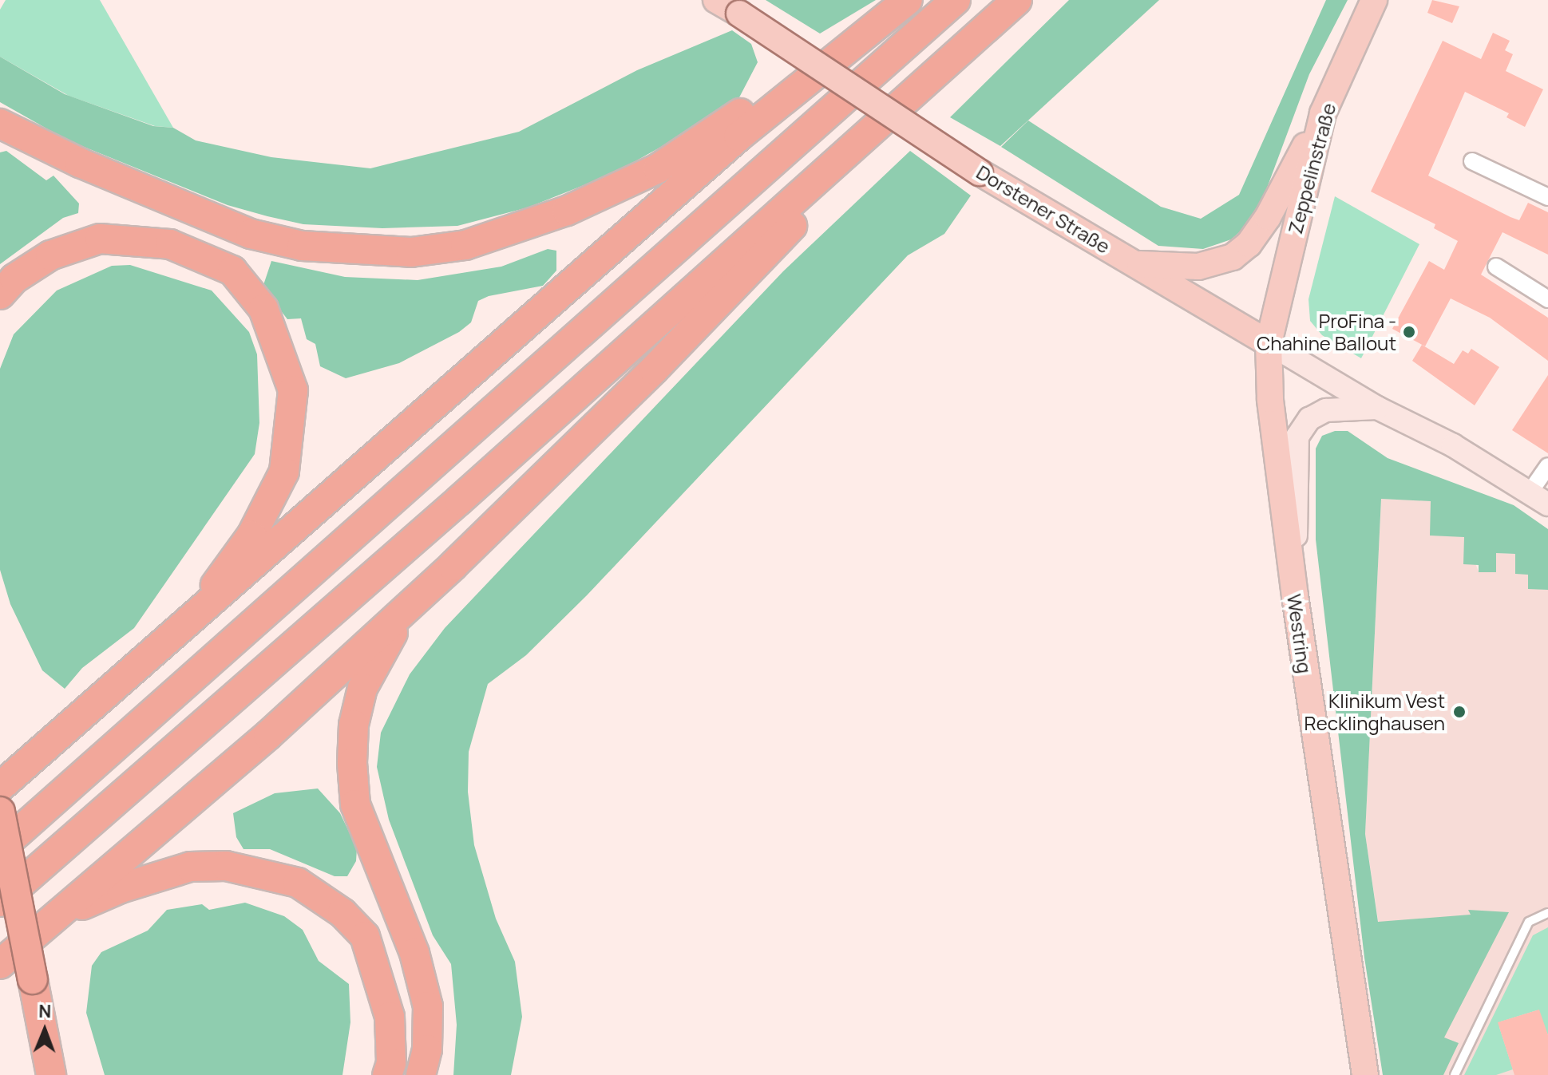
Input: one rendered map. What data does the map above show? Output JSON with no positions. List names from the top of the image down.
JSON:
{
  "streets": {
    "main road": ["Zeppelinstraße", "Dorstener Straße", "Westring"]
  },
  "crossings": [
    ["Zeppelinstraße", "Dorstener Straße"],
    ["Zeppelinstraße", "Westring"],
    ["Dorstener Straße", "Westring"]
  ],
  "places": ["ProFina - Chahine Ballout", "Klinikum Vest Recklinghausen"],
  "north": "top"
}
